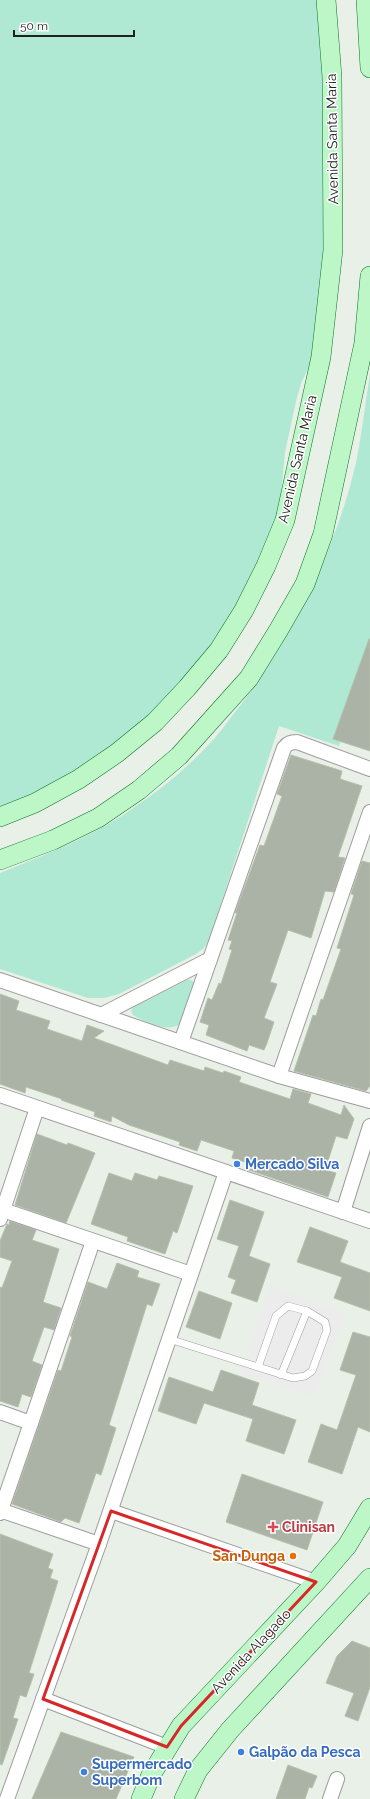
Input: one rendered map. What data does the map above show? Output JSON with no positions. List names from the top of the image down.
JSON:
{
  "streets": {
    "main road": ["Avenida Santa Maria", "Avenida Alagado"]
  },
  "places": {
    "other": [
      "Mercado Silva",
      "San Dunga",
      "Galpão da Pesca",
      "Supermercado Superbom"
    ],
    "health": ["Clinisan"]
  },
  "scale_bar": "50 m"
}
